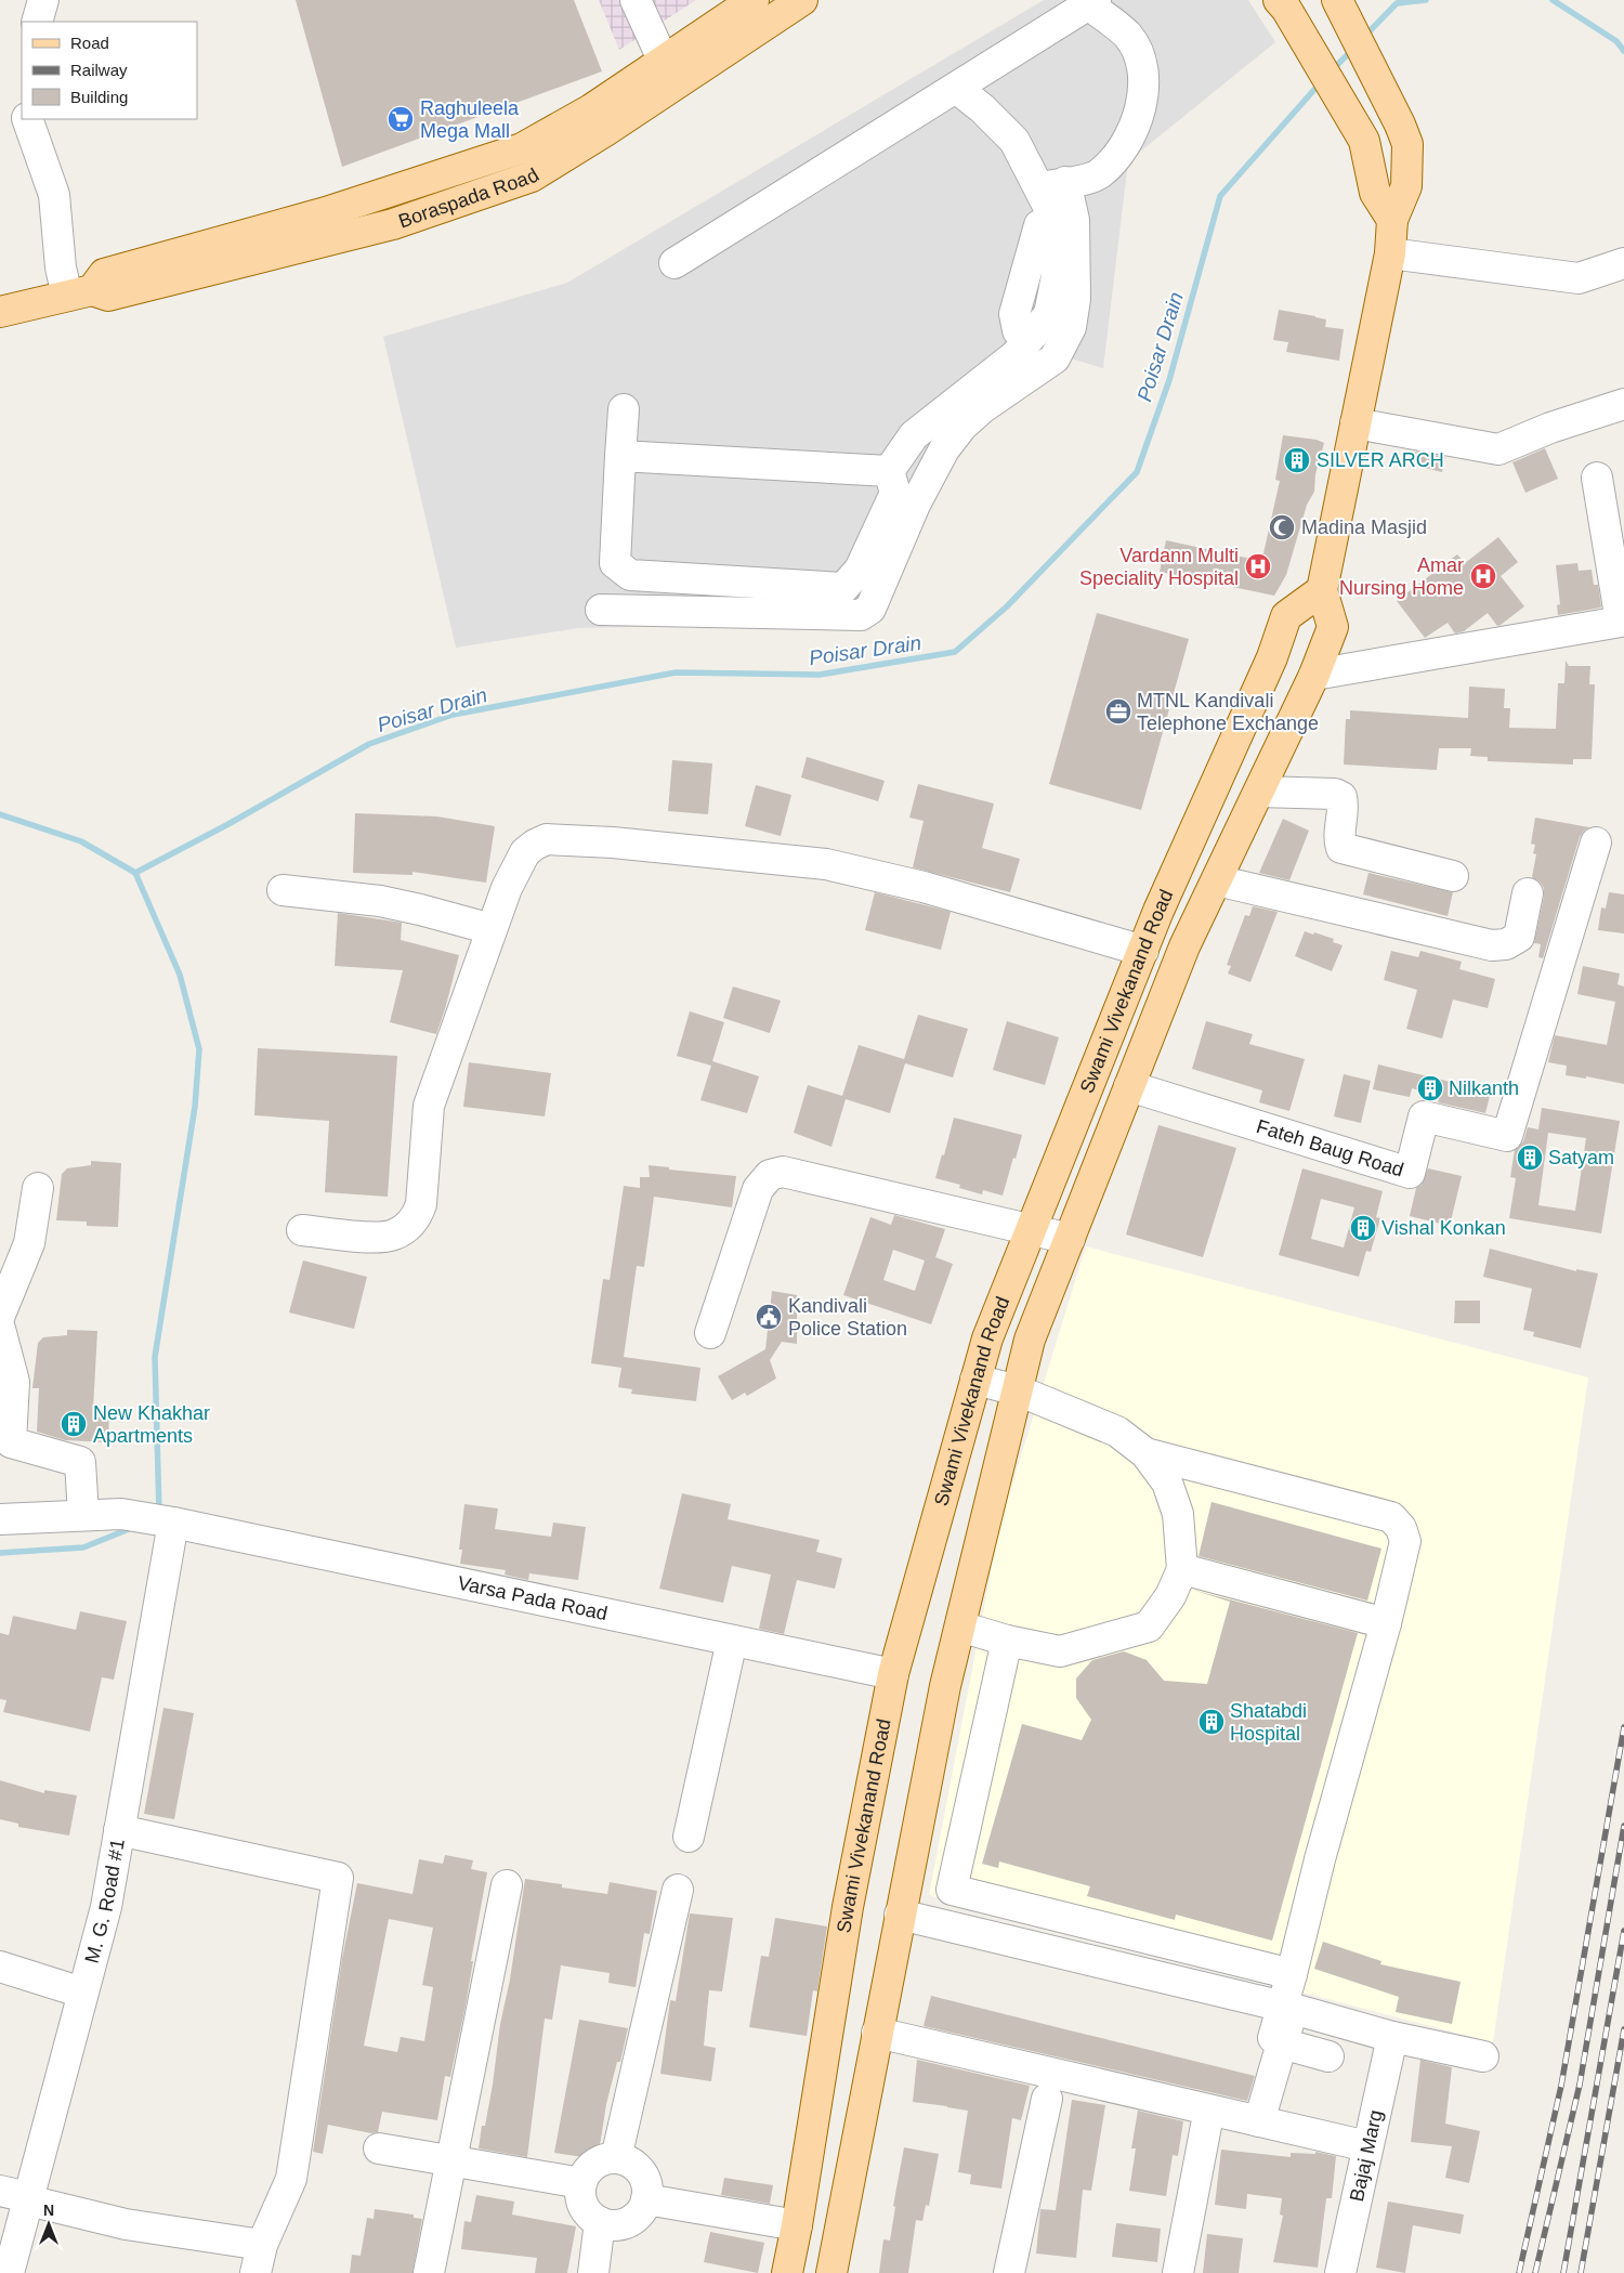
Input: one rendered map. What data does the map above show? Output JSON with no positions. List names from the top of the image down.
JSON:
{
  "streets": {
    "main road": ["Boraspada Road", "Swami Vivekanand Road"],
    "street": [
      "Fateh Baug Road",
      "Varsa Pada Road",
      "M. G. Road #1",
      "Bajaj Marg"
    ]
  },
  "crossings": [
    ["Swami Vivekanand Road", "Fateh Baug Road"],
    ["Swami Vivekanand Road", "Varsa Pada Road"],
    ["Varsa Pada Road", "M. G. Road #1"]
  ],
  "water": ["Poisar Drain"],
  "places": {
    "supermarket": ["Raghuleela Mega Mall"],
    "building": [
      "SILVER ARCH",
      "Nilkanth",
      "Satyam",
      "Vishal Konkan",
      "New Khakhar Apartments",
      "Shatabdi Hospital"
    ],
    "mosque": ["Madina Masjid"],
    "hospital": ["Vardann Multi Speciality Hospital", "Amar Nursing Home"],
    "office": ["MTNL Kandivali Telephone Exchange"],
    "public building": ["Kandivali Police Station"]
  },
  "legend": ["Road", "Railway", "Building"],
  "north": "top"
}
